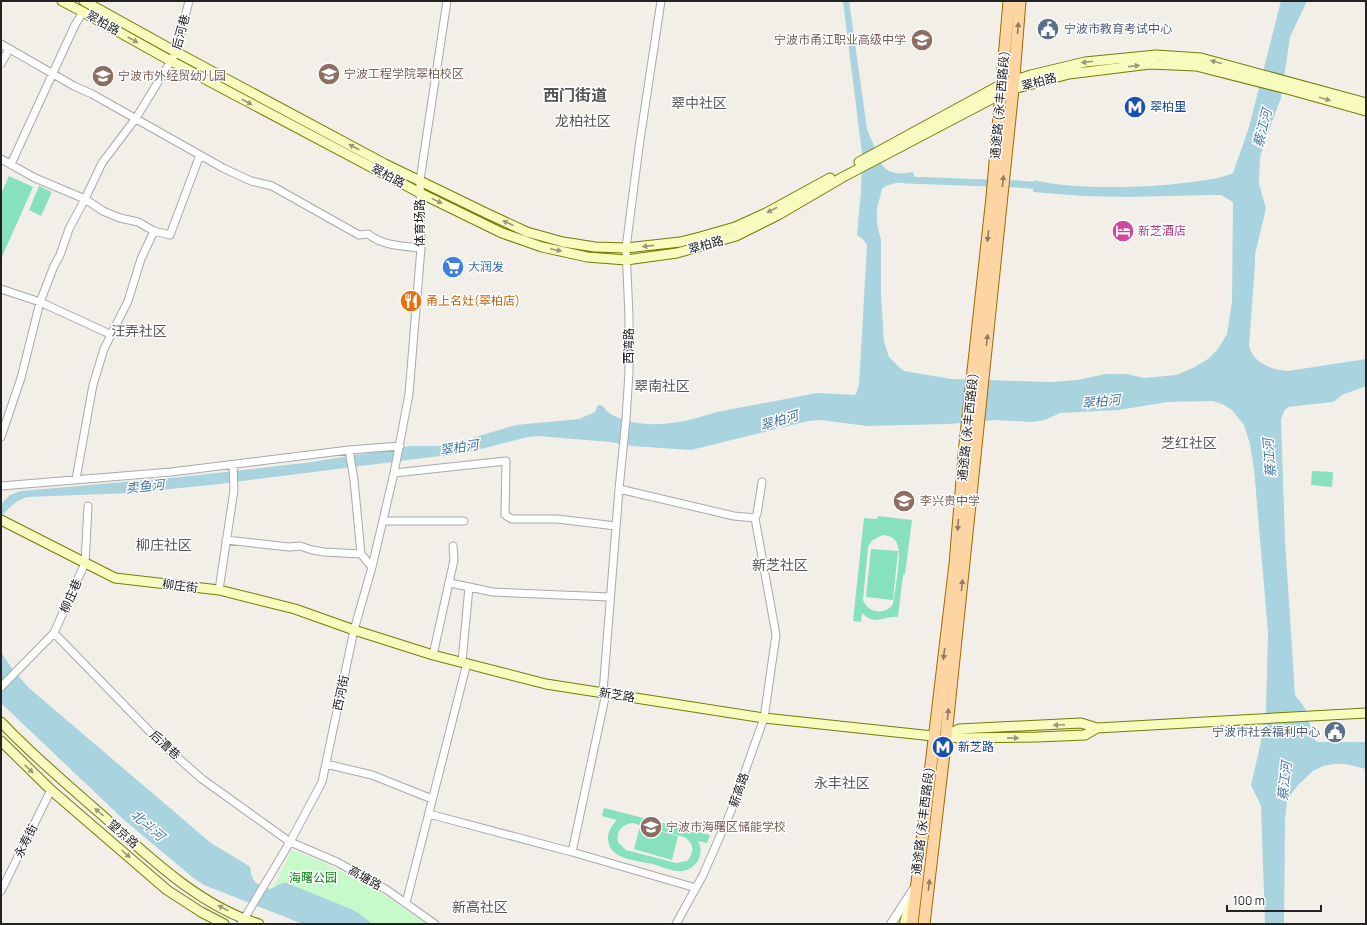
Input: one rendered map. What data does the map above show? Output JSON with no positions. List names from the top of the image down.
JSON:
{
  "streets": {
    "main road": [
      "翠柏路",
      "通途路 (永丰西路段)",
      "柳庄街",
      "新芝路",
      "望京路"
    ],
    "street": [
      "后河巷",
      "体育场路",
      "西湾路",
      "柳庄巷",
      "西河街",
      "后漕巷",
      "薪高路",
      "永寿街",
      "高塘路"
    ]
  },
  "crossings": [
    ["翠柏路", "后河巷"],
    ["翠柏路", "通途路 (永丰西路段)"],
    ["翠柏路", "体育场路"],
    ["翠柏路", "西湾路"],
    ["通途路 (永丰西路段)", "新芝路"],
    ["体育场路", "西河街"],
    ["西湾路", "新芝路"],
    ["柳庄街", "柳庄巷"],
    ["柳庄街", "西河街"],
    ["柳庄街", "新芝路"],
    ["柳庄巷", "后漕巷"],
    ["西河街", "新芝路"],
    ["西河街", "后漕巷"],
    ["西河街", "望京路"],
    ["西河街", "高塘路"],
    ["新芝路", "薪高路"],
    ["后漕巷", "高塘路"],
    ["望京路", "永寿街"]
  ],
  "districts": [
    "西门街道",
    "翠中社区",
    "龙柏社区",
    "汪弄社区",
    "翠南社区",
    "芝红社区",
    "柳庄社区",
    "新芝社区",
    "永丰社区",
    "新高社区"
  ],
  "water": [
    "蔡江河",
    "翠柏河",
    "卖鱼河",
    "北斗河"
  ],
  "parks": ["海曙公园"],
  "places": {
    "public building": ["宁波市教育考试中心", "宁波市社会福利中心"],
    "school or university": [
      "宁波市甬江职业高级中学",
      "宁波工程学院翠柏校区",
      "宁波市外经贸幼儿园",
      "李兴贵中学",
      "宁波市海曙区储能学校"
    ],
    "metro station": ["翠柏里", "新芝路"],
    "hotel": ["新芝酒店"],
    "supermarket": ["大润发"],
    "restaurant": ["甬上名灶(翠柏店)"]
  },
  "scale_bar": "100 m"
}
